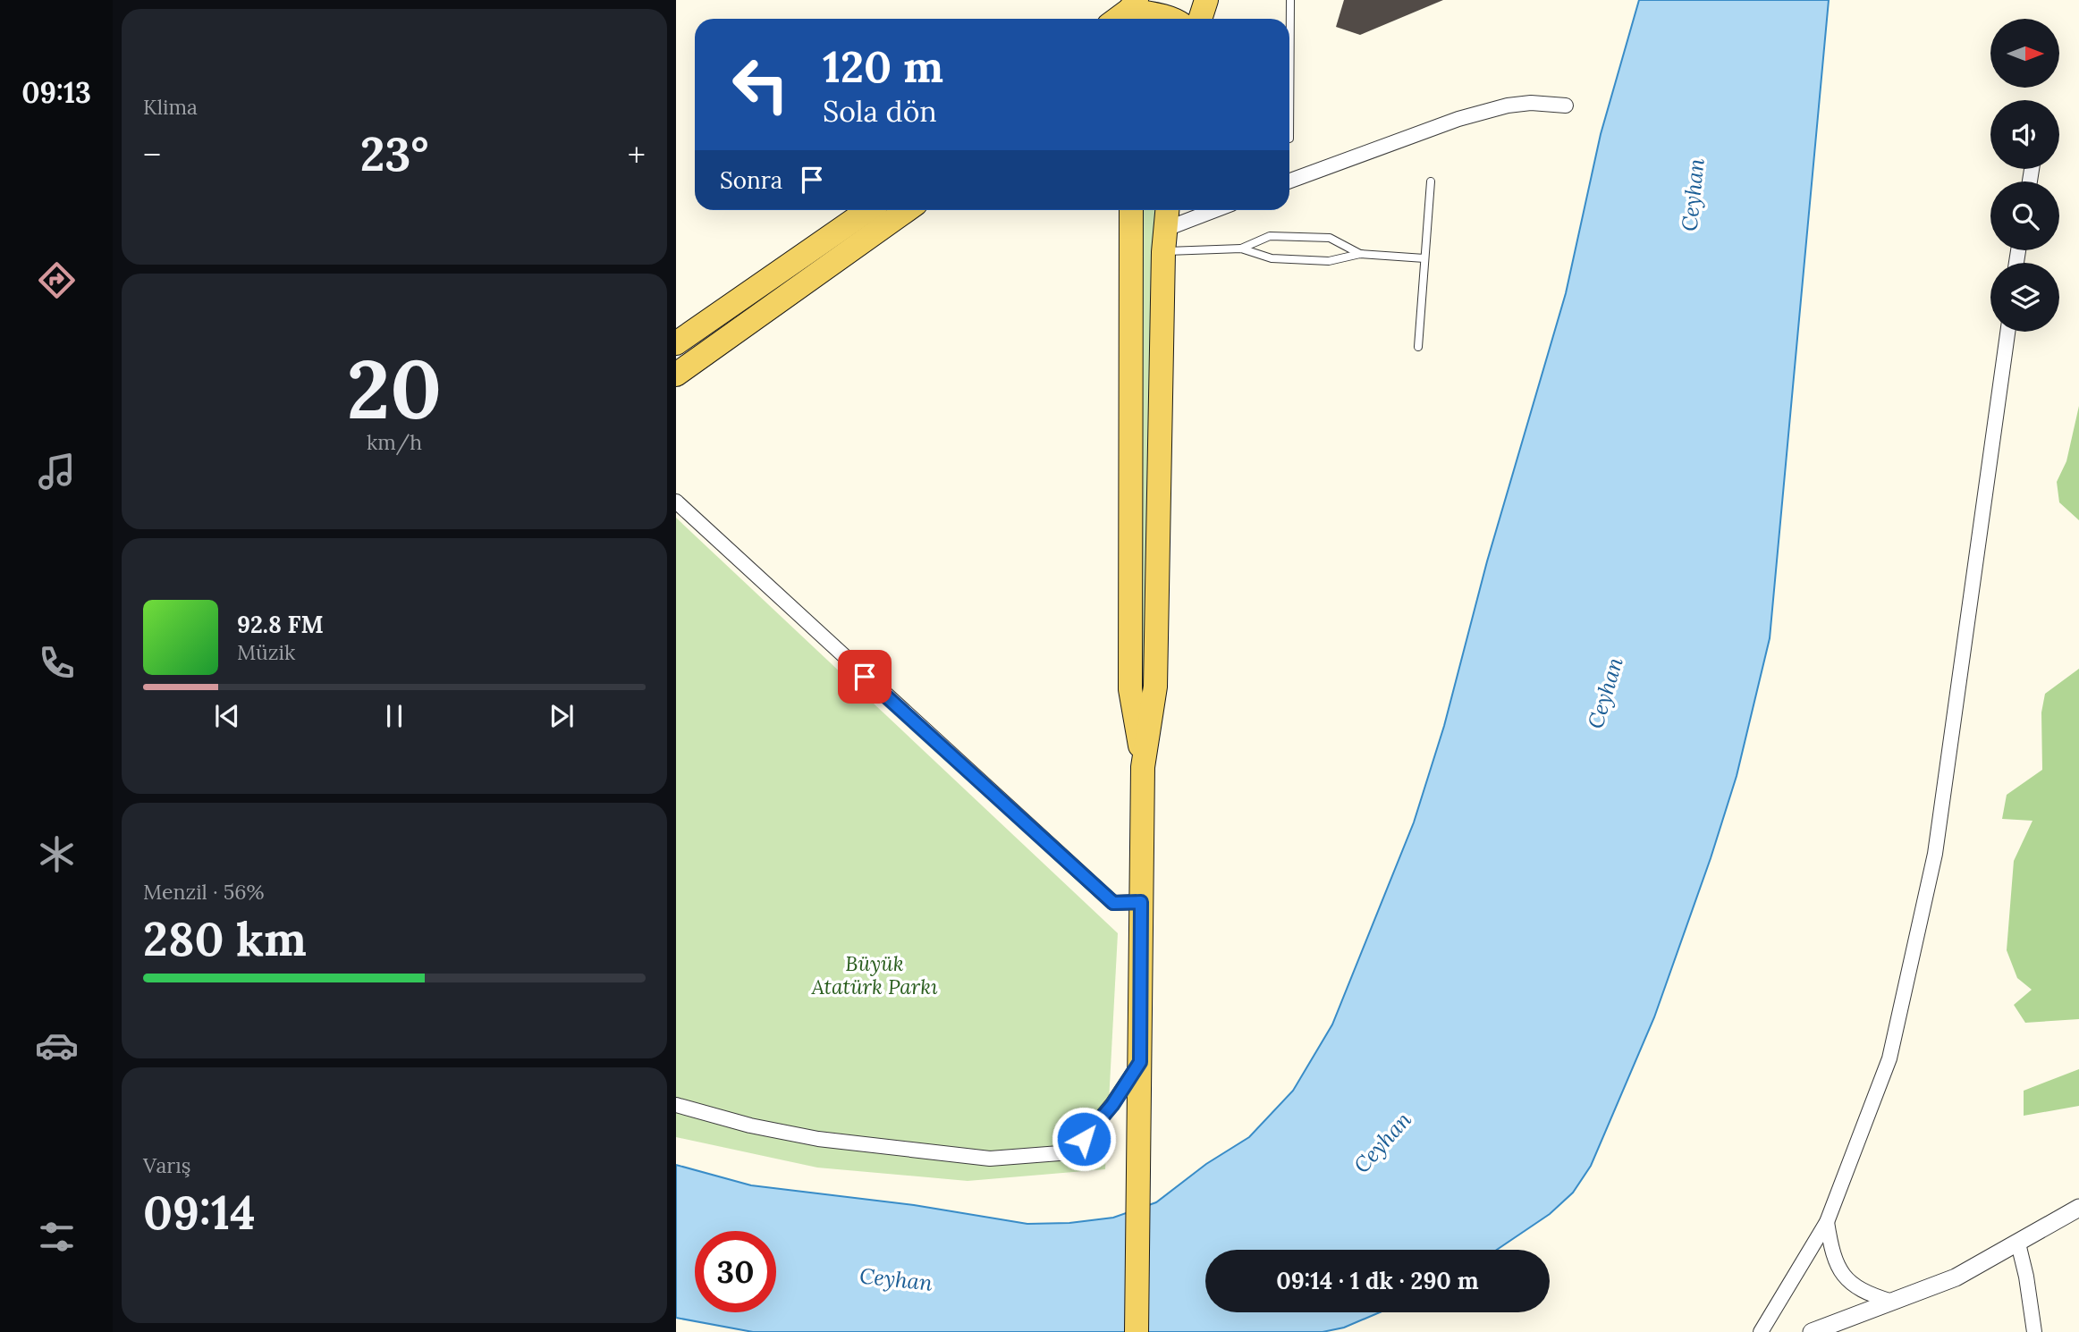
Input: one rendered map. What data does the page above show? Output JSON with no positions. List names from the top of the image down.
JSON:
{
  "water": ["Ceyhan"],
  "parks": ["Büyük Atatürk Parkı"],
  "north": "right",
  "page": {
    "tabs": "09:13",
    "tile": [
      "Klima",
      ["20", "km/h"],
      ["Menzil · 56%", "280 km"],
      ["Varış", "09:14"]
    ],
    "turn": ["120 m", "Sola dön"],
    "heat": ["−", "23°", "+"],
    "then": "Sonra",
    "song": ["92.8 FM", "Müzik"],
    "limit": "30",
    "trip": "09:14 · 1 dk · 290 m"
  }
}
